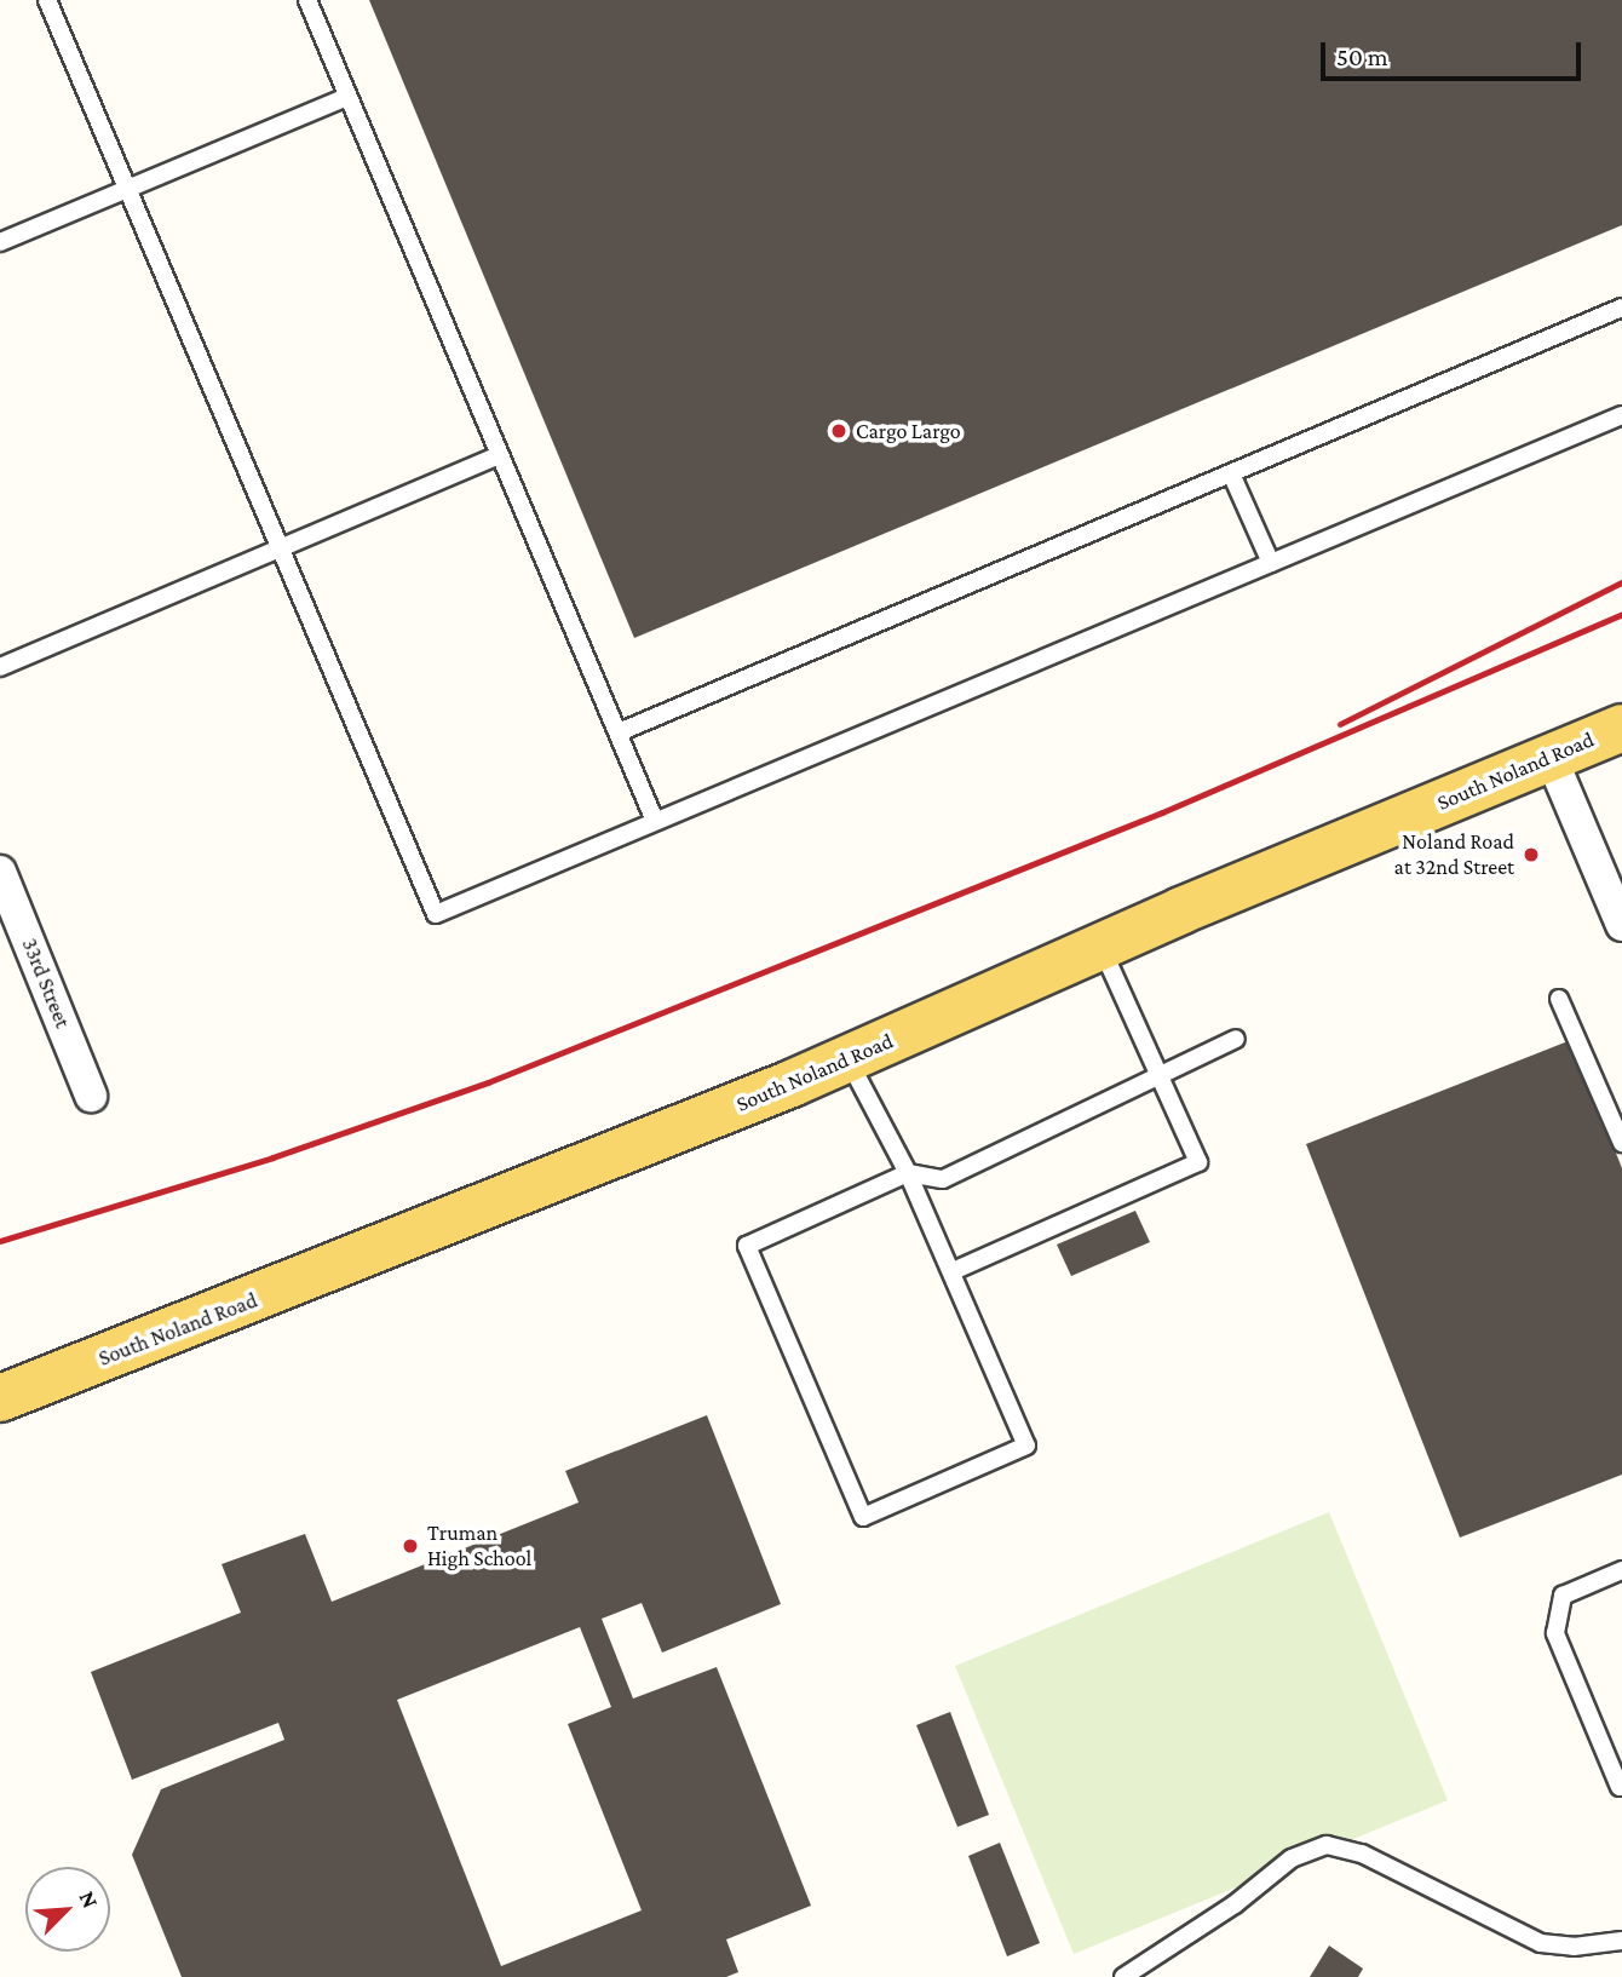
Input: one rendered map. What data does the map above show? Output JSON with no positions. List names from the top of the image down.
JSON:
{
  "streets": {
    "main road": ["South Noland Road"],
    "street": ["33rd Street"]
  },
  "places": ["Cargo Largo", "Noland Road at 32nd Street", "Truman High School"],
  "scale_bar": "50 m",
  "north": "top right"
}
